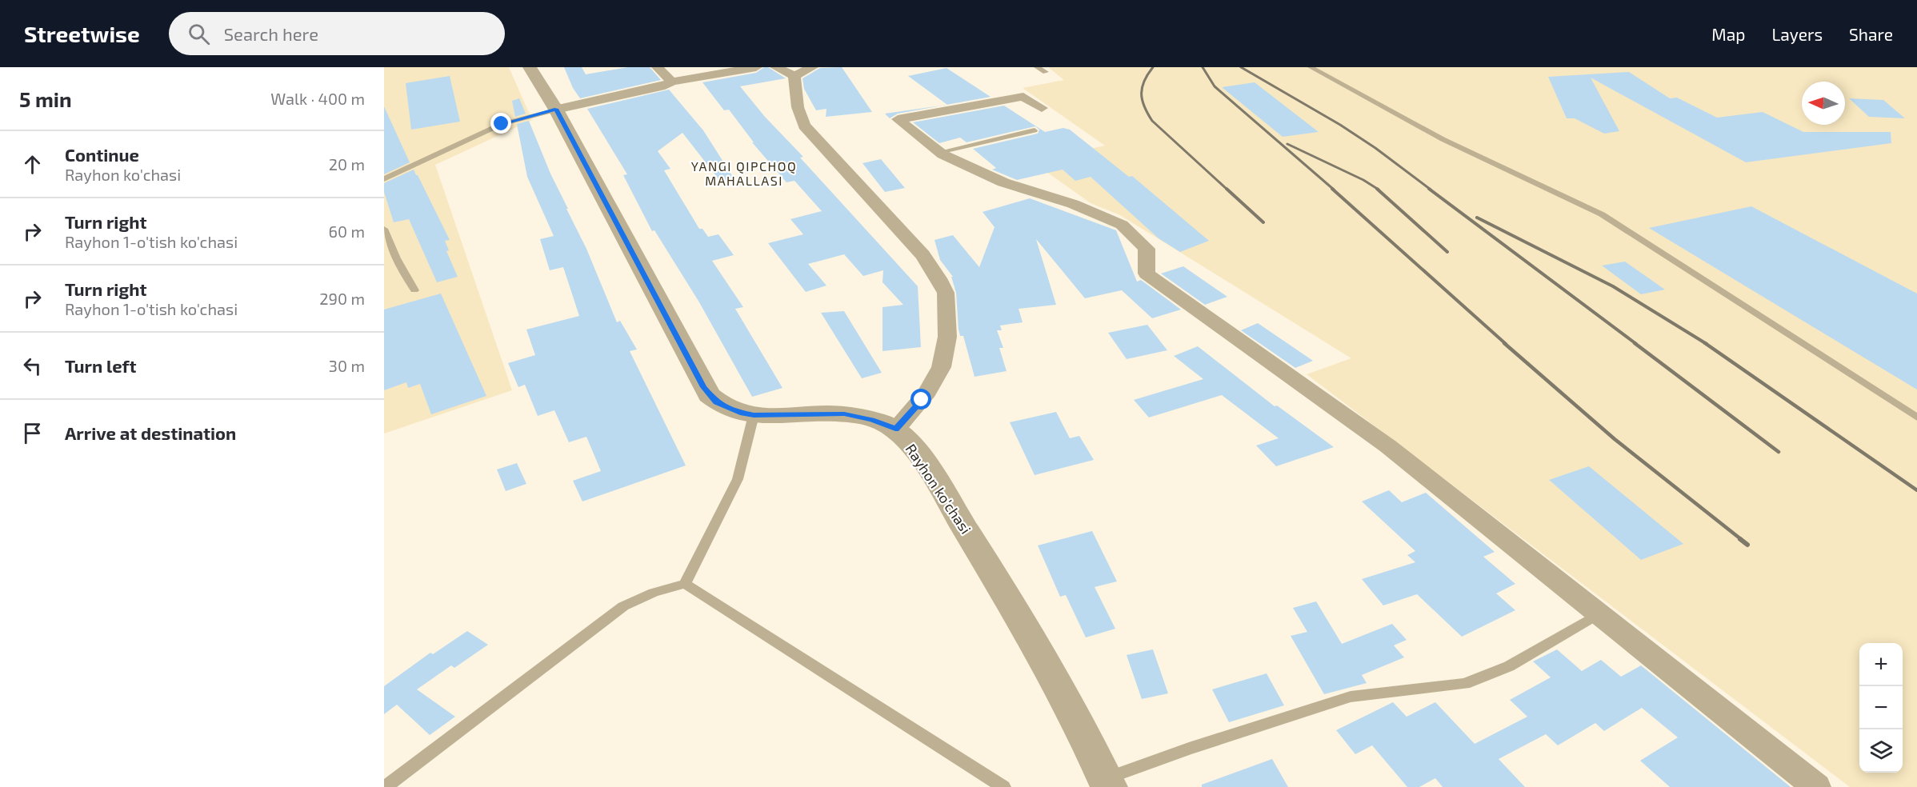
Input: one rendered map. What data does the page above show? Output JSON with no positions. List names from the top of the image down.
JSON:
{
  "streets": {
    "street": ["Rayhon ko'chasi"]
  },
  "districts": ["YANGI QIPCHOQ MAHALLASI"],
  "north": "left",
  "page": {
    "header": "Streetwise",
    "search": "Search here",
    "nav": ["Map", "Layers", "Share"],
    "heading": ["5 min", "Walk · 400 m"],
    "list": [
      ["Continue", "Rayhon ko'chasi", "20 m"],
      ["Turn right", "Rayhon 1-o'tish ko'chasi", "60 m"],
      ["Turn right", "Rayhon 1-o'tish ko'chasi", "290 m"],
      ["Turn left", "30 m"],
      "Arrive at destination"
    ],
    "map_buttons": ["+", "−"]
  }
}
